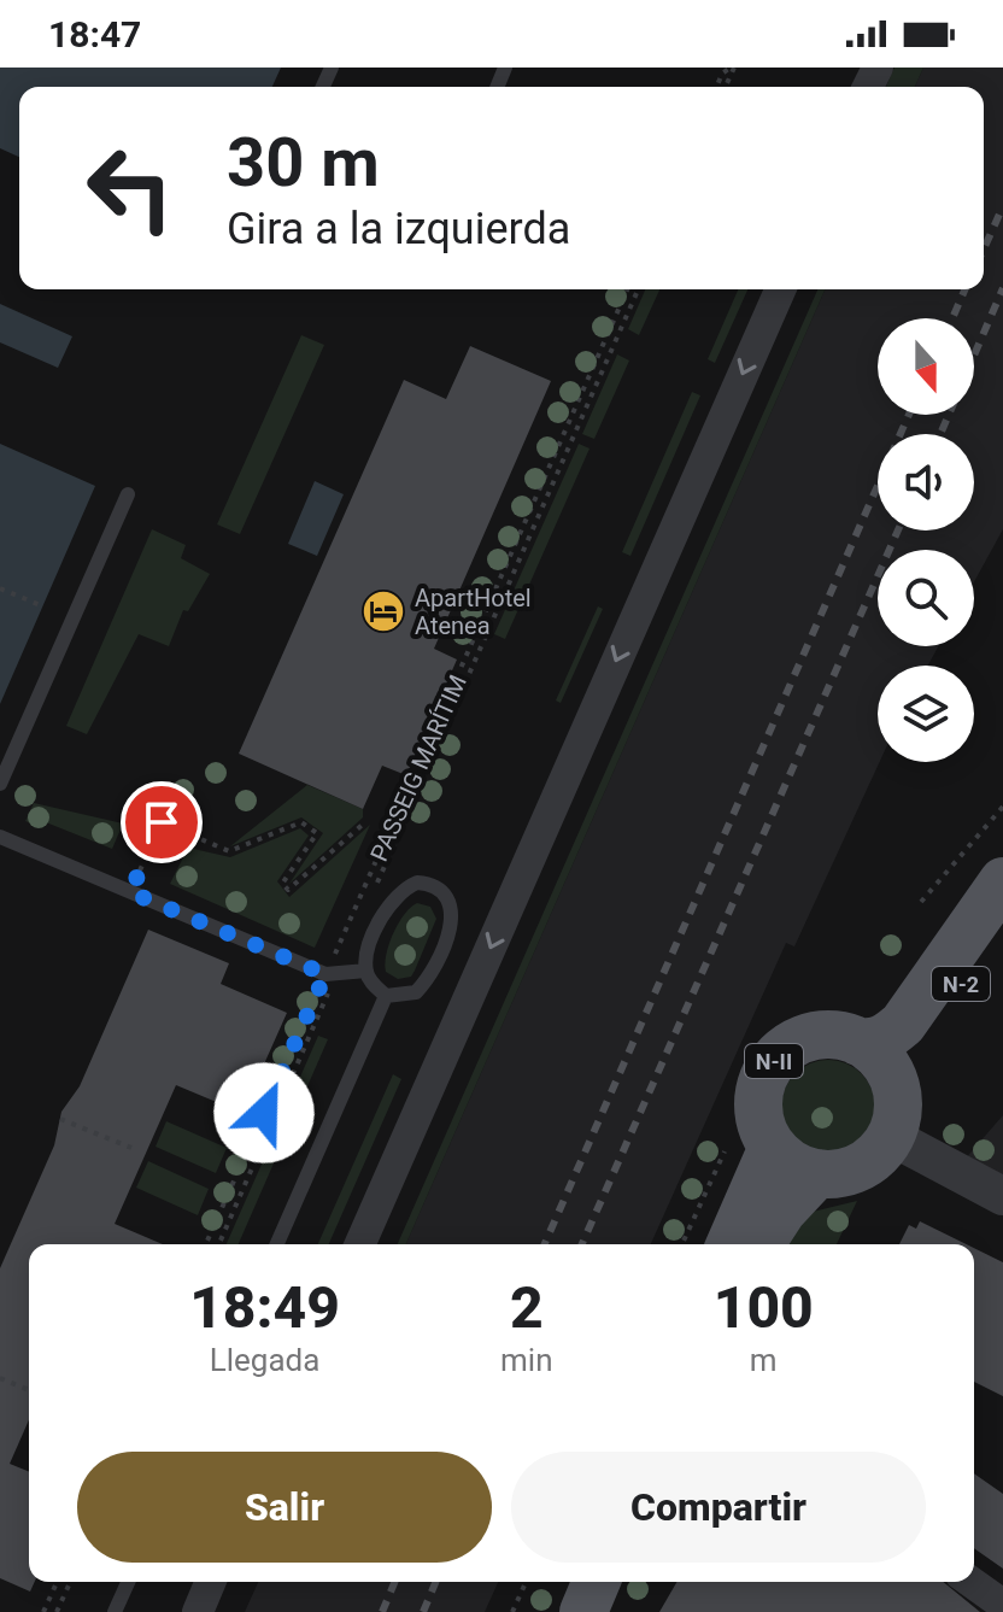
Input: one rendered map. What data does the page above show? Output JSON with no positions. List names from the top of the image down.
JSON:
{
  "streets": {
    "main road": ["N-2", "N-II"],
    "path": ["PASSEIG MARÍTIM"]
  },
  "crossings": [
    ["N-2", "N-II"]
  ],
  "places": {
    "hotel": ["ApartHotel Atenea"]
  },
  "north": "bottom",
  "page": {
    "status": "18:47",
    "turn": ["30 m", "Gira a la izquierda"],
    "eta": [
      "18:49",
      "Llegada",
      "2",
      "min",
      "100",
      "m"
    ],
    "buttons": ["Salir", "Compartir"]
  }
}
